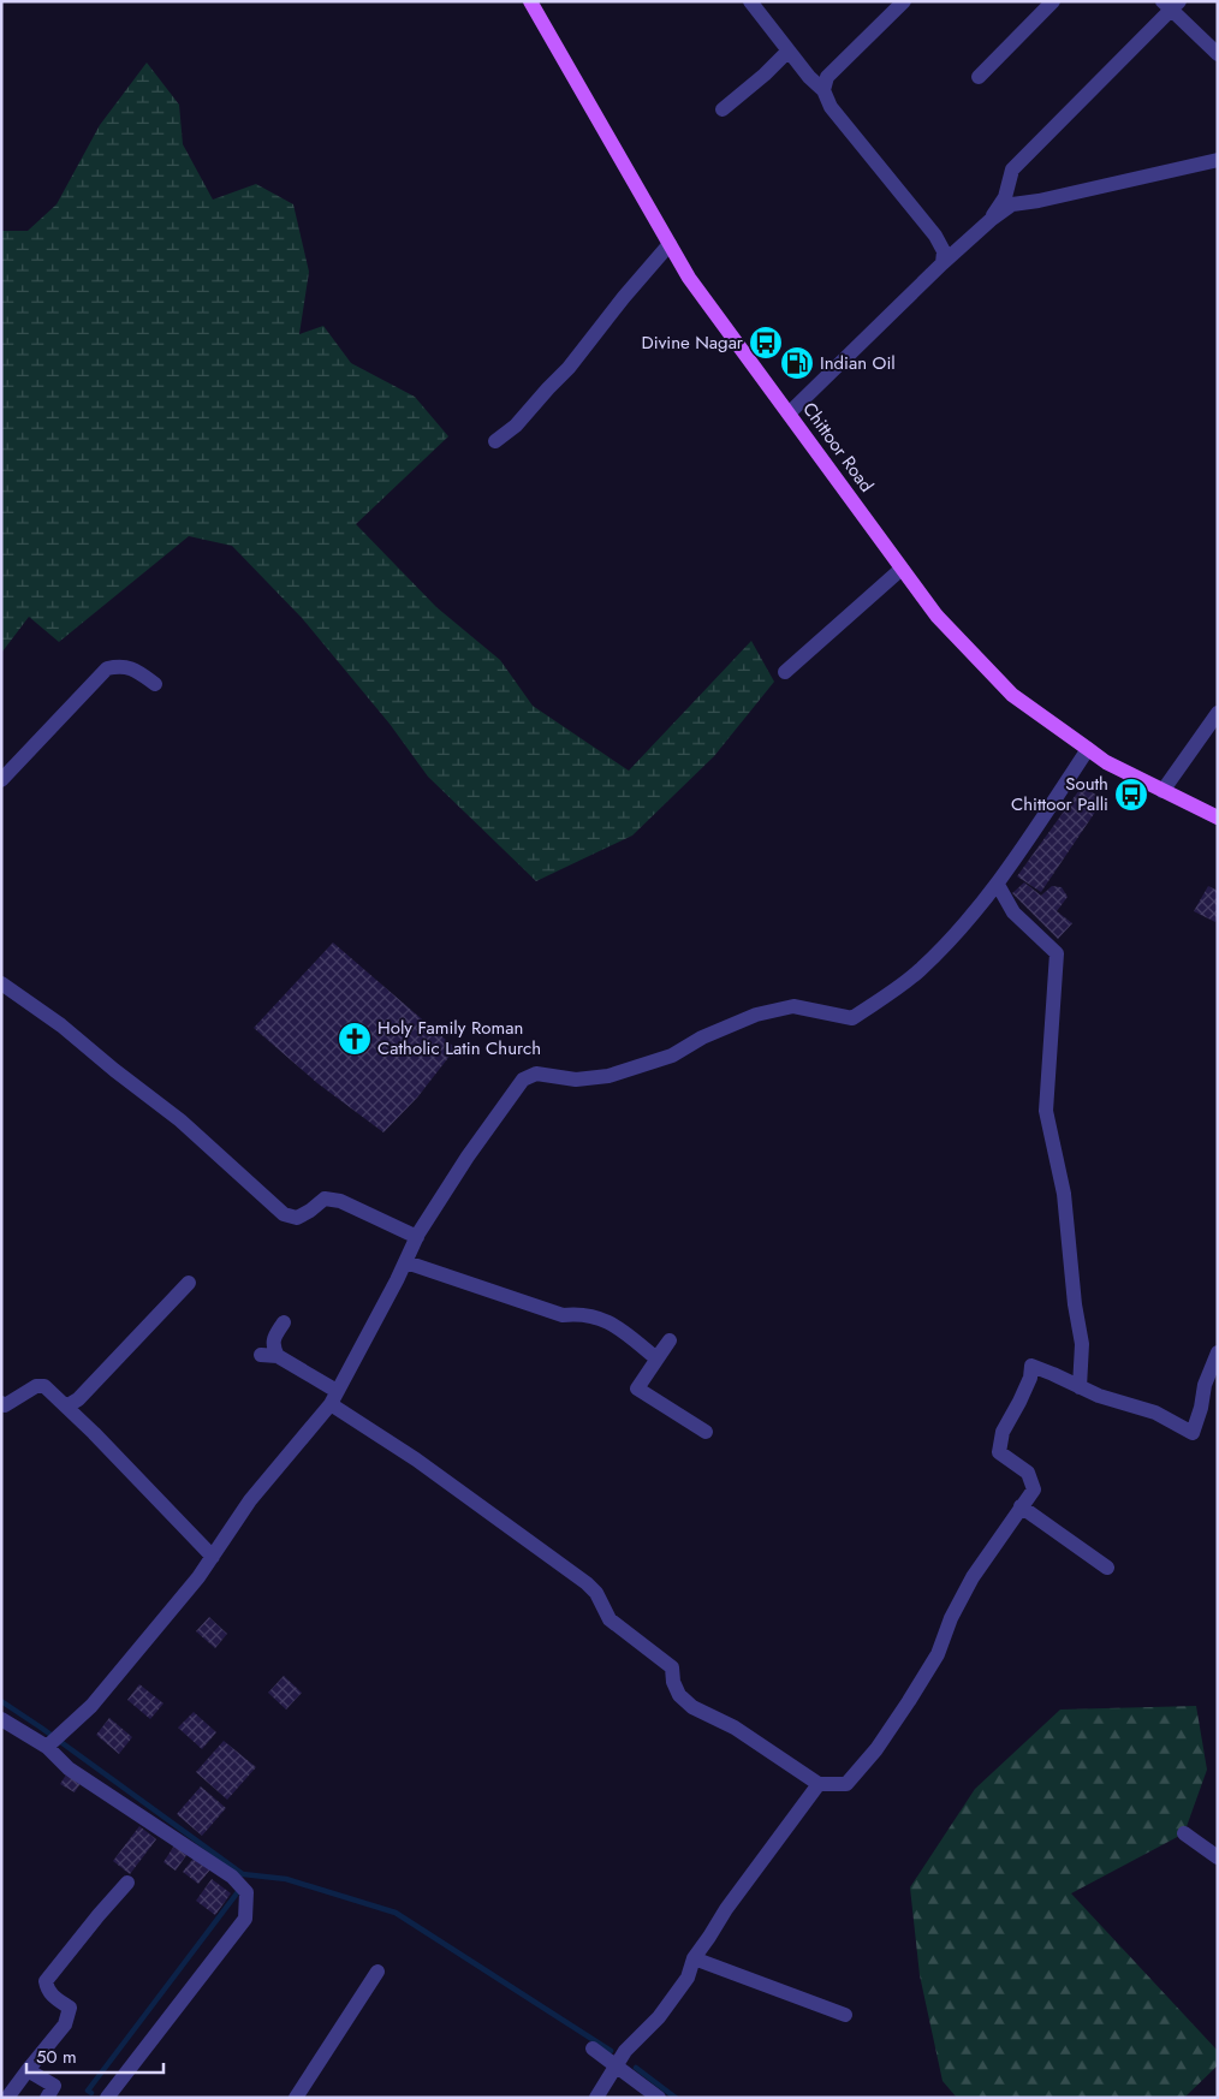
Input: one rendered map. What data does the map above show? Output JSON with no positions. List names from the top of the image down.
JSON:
{
  "streets": {
    "main road": ["Chittoor Road"]
  },
  "places": {
    "bus stop": ["Divine Nagar", "South Chittoor Palli"],
    "fuel station": ["Indian Oil"],
    "church": ["Holy Family Roman Catholic Latin Church"]
  },
  "scale_bar": "50 m"
}
